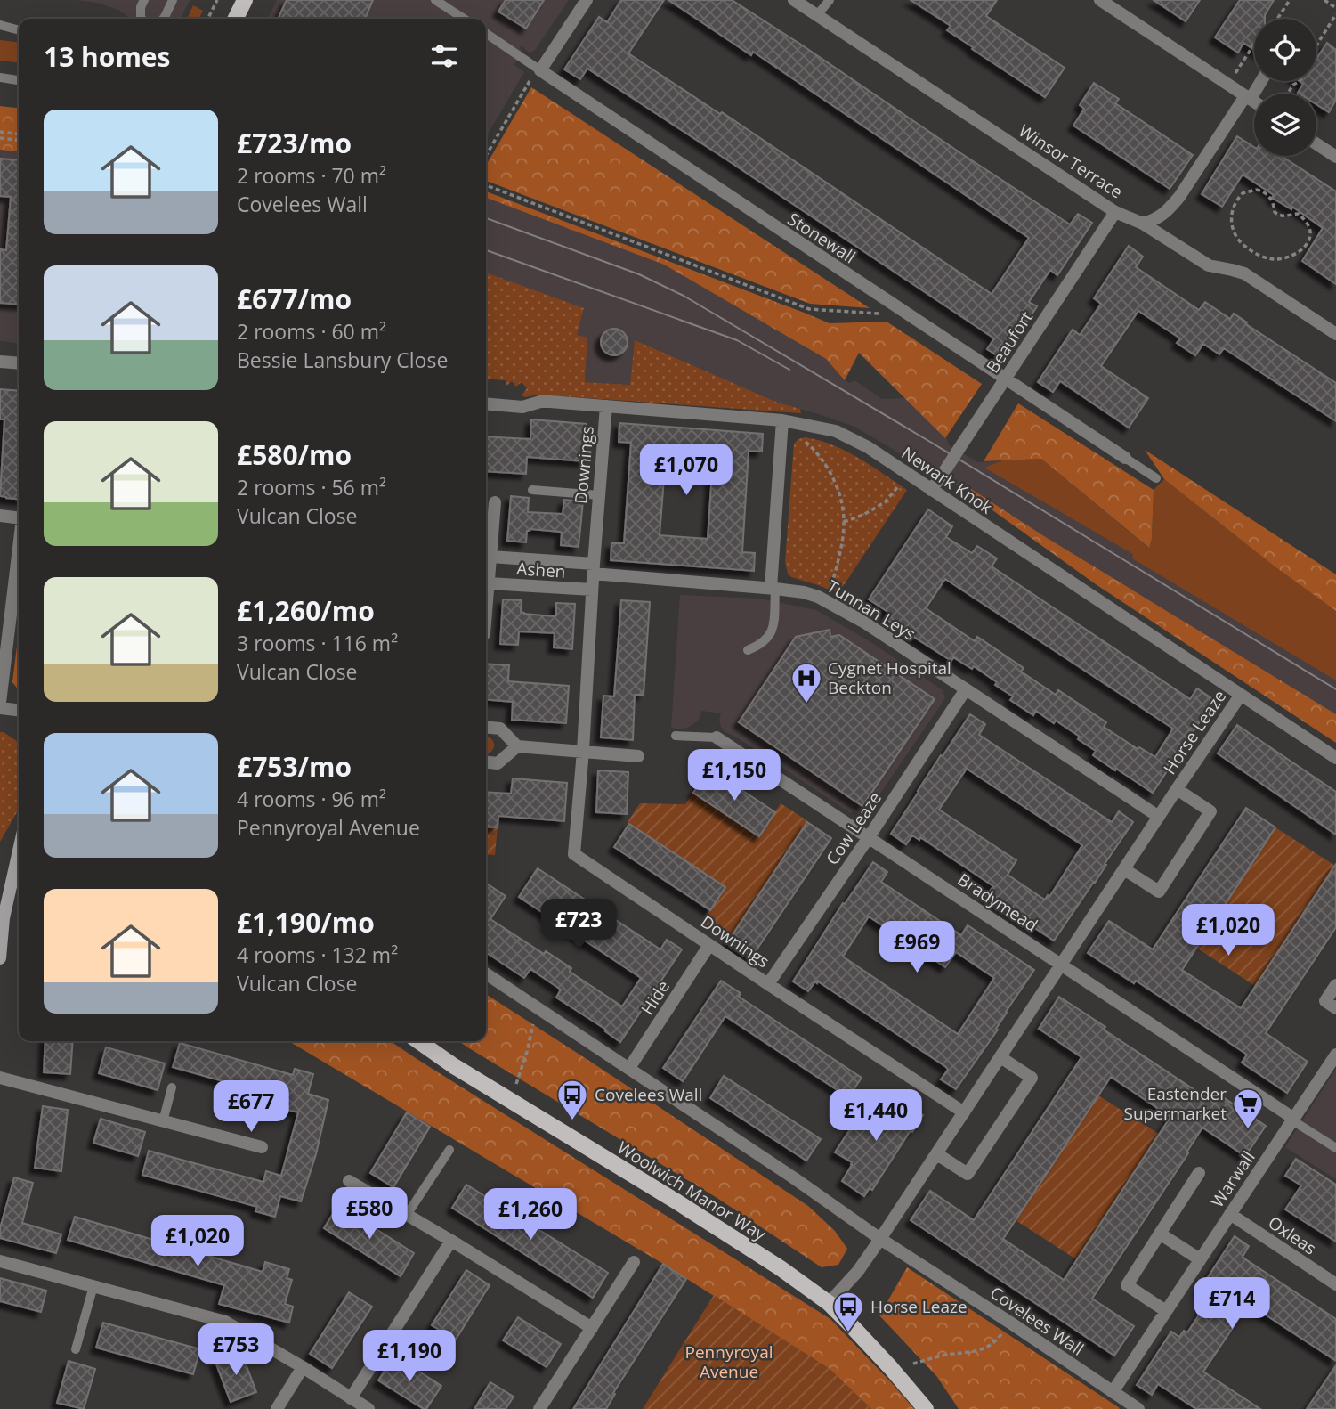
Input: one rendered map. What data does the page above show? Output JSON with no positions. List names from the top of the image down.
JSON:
{
  "streets": {
    "main road": ["Woolwich Manor Way"],
    "street": [
      "Winsor Terrace",
      "Stonewall",
      "Beaufort",
      "Downings",
      "Newark Knok",
      "Ashen",
      "Tunnan Leys",
      "Horse Leaze",
      "Cow Leaze",
      "Bradymead",
      "Hide",
      "Warwall",
      "Oxleas",
      "Covelees Wall"
    ]
  },
  "crossings": [
    ["Winsor Terrace", "Beaufort"],
    ["Stonewall", "Beaufort"],
    ["Beaufort", "Newark Knok"],
    ["Downings", "Newark Knok"],
    ["Downings", "Ashen"],
    ["Downings", "Tunnan Leys"],
    ["Downings", "Horse Leaze"],
    ["Downings", "Cow Leaze"],
    ["Downings", "Hide"],
    ["Newark Knok", "Horse Leaze"],
    ["Ashen", "Tunnan Leys"],
    ["Tunnan Leys", "Horse Leaze"],
    ["Tunnan Leys", "Cow Leaze"],
    ["Horse Leaze", "Bradymead"],
    ["Horse Leaze", "Woolwich Manor Way"],
    ["Horse Leaze", "Covelees Wall"],
    ["Cow Leaze", "Bradymead"],
    ["Bradymead", "Warwall"],
    ["Hide", "Covelees Wall"],
    ["Warwall", "Oxleas"],
    ["Warwall", "Covelees Wall"]
  ],
  "parks": ["Pennyroyal Avenue"],
  "places": {
    "hospital": ["Cygnet Hospital Beckton"],
    "bus stop": ["Covelees Wall", "Horse Leaze"],
    "supermarket": ["Eastender Supermarket"]
  },
  "page": {
    "heading": "13 homes",
    "list": [
      {
        "name": "£723/mo",
        "note": "2 rooms · 70 m² · Covelees Wall"
      },
      {
        "name": "£677/mo",
        "note": "2 rooms · 60 m² · Bessie Lansbury Close"
      },
      {
        "name": "£580/mo",
        "note": "2 rooms · 56 m² · Vulcan Close"
      },
      {
        "name": "£1,260/mo",
        "note": "3 rooms · 116 m² · Vulcan Close"
      },
      {
        "name": "£753/mo",
        "note": "4 rooms · 96 m² · Pennyroyal Avenue"
      },
      {
        "name": "£1,190/mo",
        "note": "4 rooms · 132 m² · Vulcan Close"
      }
    ],
    "price": [
      "£1,070",
      "£1,150",
      "£723",
      "£1,020",
      "£969",
      "£677",
      "£1,440",
      "£580",
      "£1,260",
      "£1,020",
      "£714",
      "£753",
      "£1,190"
    ]
  }
}
